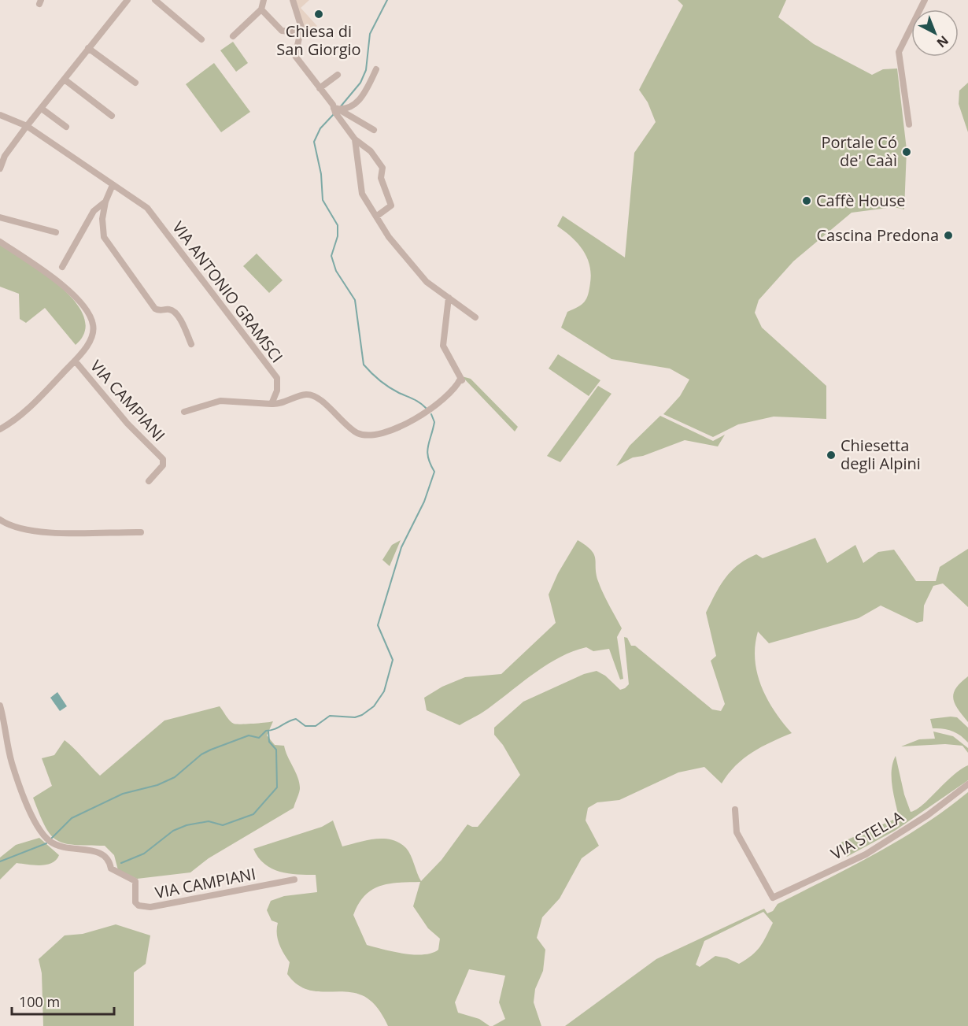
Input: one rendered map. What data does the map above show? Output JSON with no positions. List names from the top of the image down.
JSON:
{
  "streets": {
    "street": ["VIA ANTONIO GRAMSCI", "VIA CAMPIANI", "VIA STELLA"]
  },
  "places": [
    "Chiesa di San Giorgio",
    "Portale Có de' Caàì",
    "Caffè House",
    "Cascina Predona",
    "Chiesetta degli Alpini"
  ],
  "scale_bar": "100 m",
  "north": "bottom right"
}
